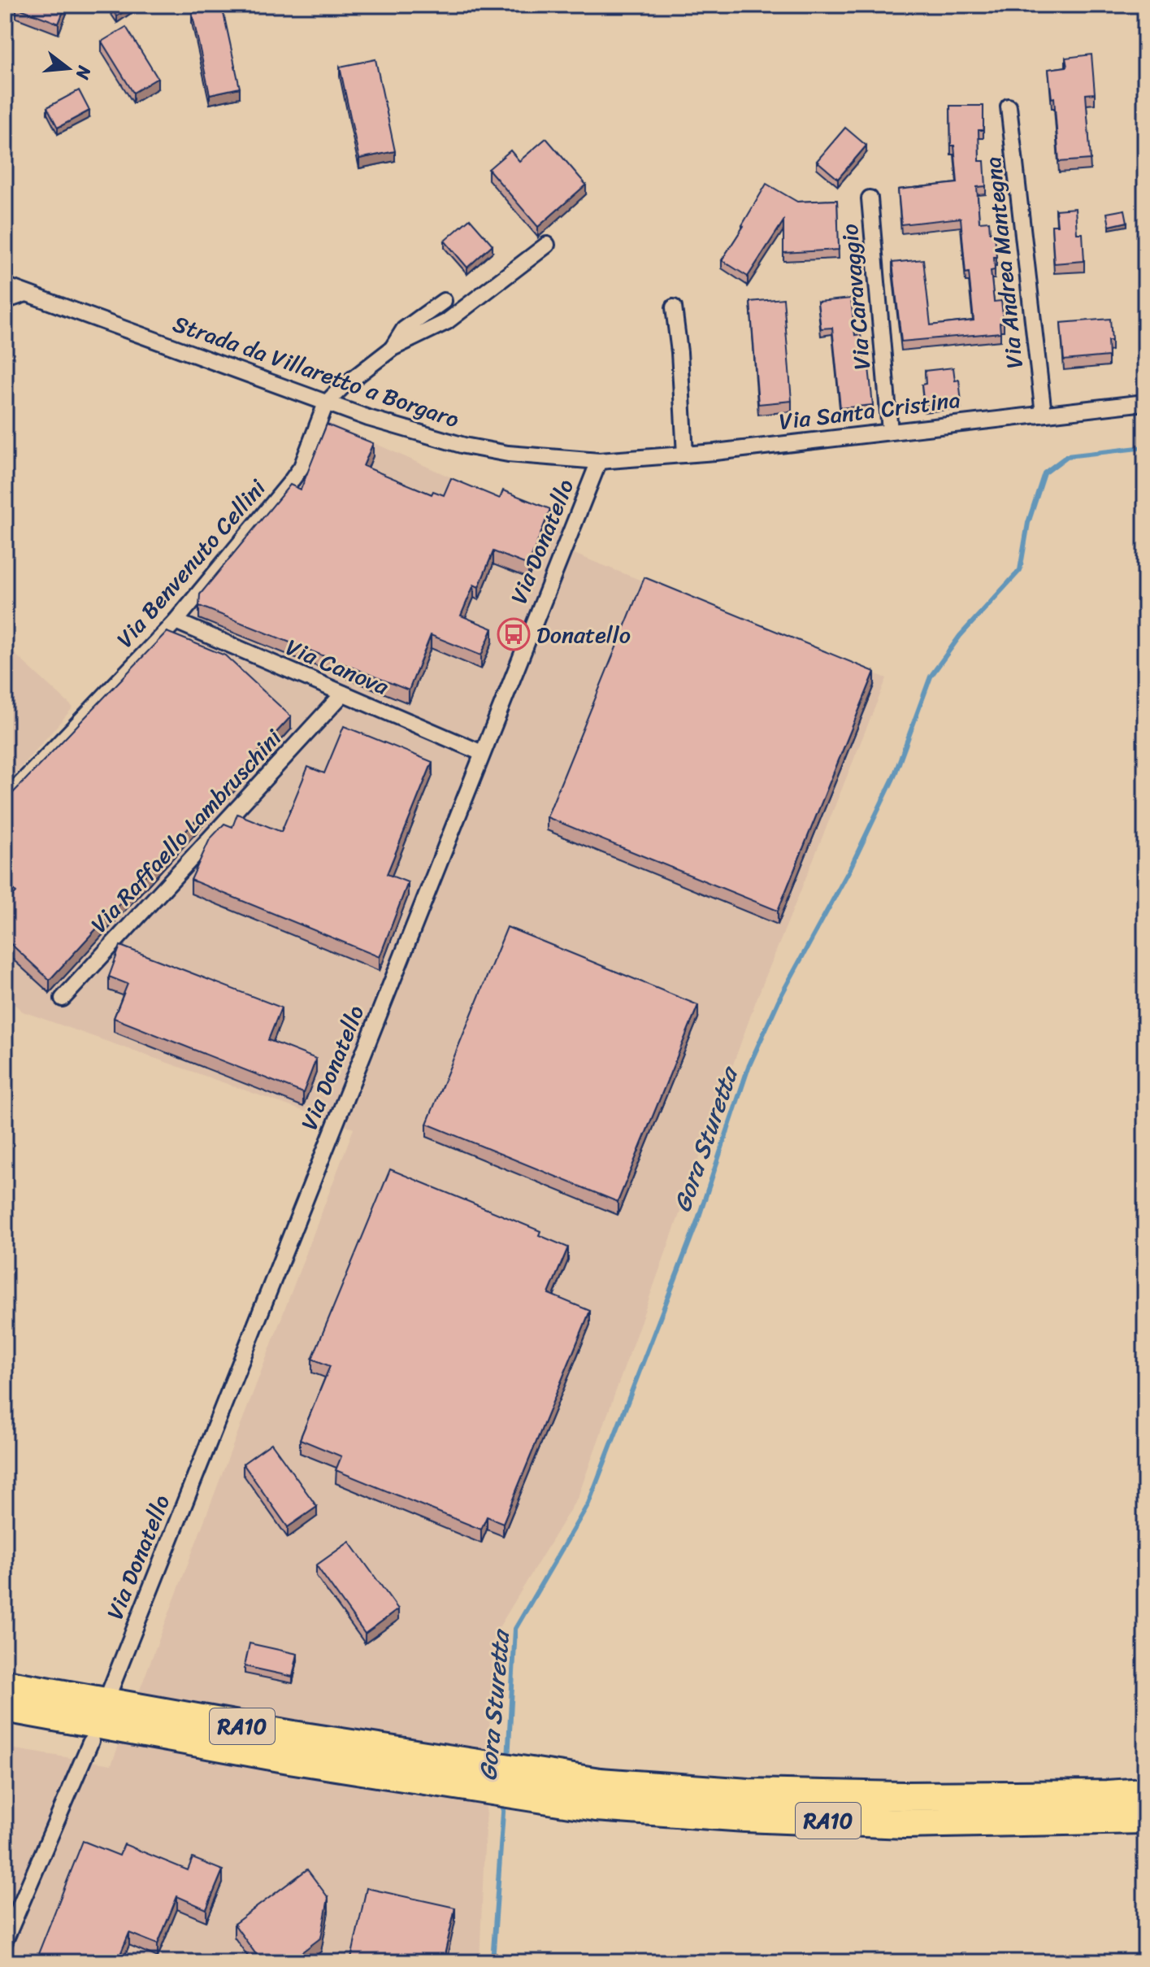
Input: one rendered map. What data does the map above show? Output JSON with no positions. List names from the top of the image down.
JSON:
{
  "streets": {
    "highway": ["RA10"],
    "street": [
      "Via Andrea Mantegna",
      "Via Caravaggio",
      "Strada da Villaretto a Borgaro",
      "Via Santa Cristina",
      "Via Donatello",
      "Via Benvenuto Cellini",
      "Via Canova",
      "Via Raffaello Lambruschini"
    ]
  },
  "crossings": [
    ["Via Andrea Mantegna", "Via Santa Cristina"],
    ["Via Caravaggio", "Via Santa Cristina"],
    ["Strada da Villaretto a Borgaro", "Via Santa Cristina"],
    ["Strada da Villaretto a Borgaro", "Via Donatello"],
    ["Strada da Villaretto a Borgaro", "Via Benvenuto Cellini"],
    ["Via Santa Cristina", "Via Donatello"],
    ["Via Donatello", "Via Canova"],
    ["Via Benvenuto Cellini", "Via Canova"],
    ["Via Canova", "Via Raffaello Lambruschini"]
  ],
  "water": ["Gora Sturetta"],
  "places": {
    "bus stop": ["Donatello"]
  },
  "north": "right"
}
